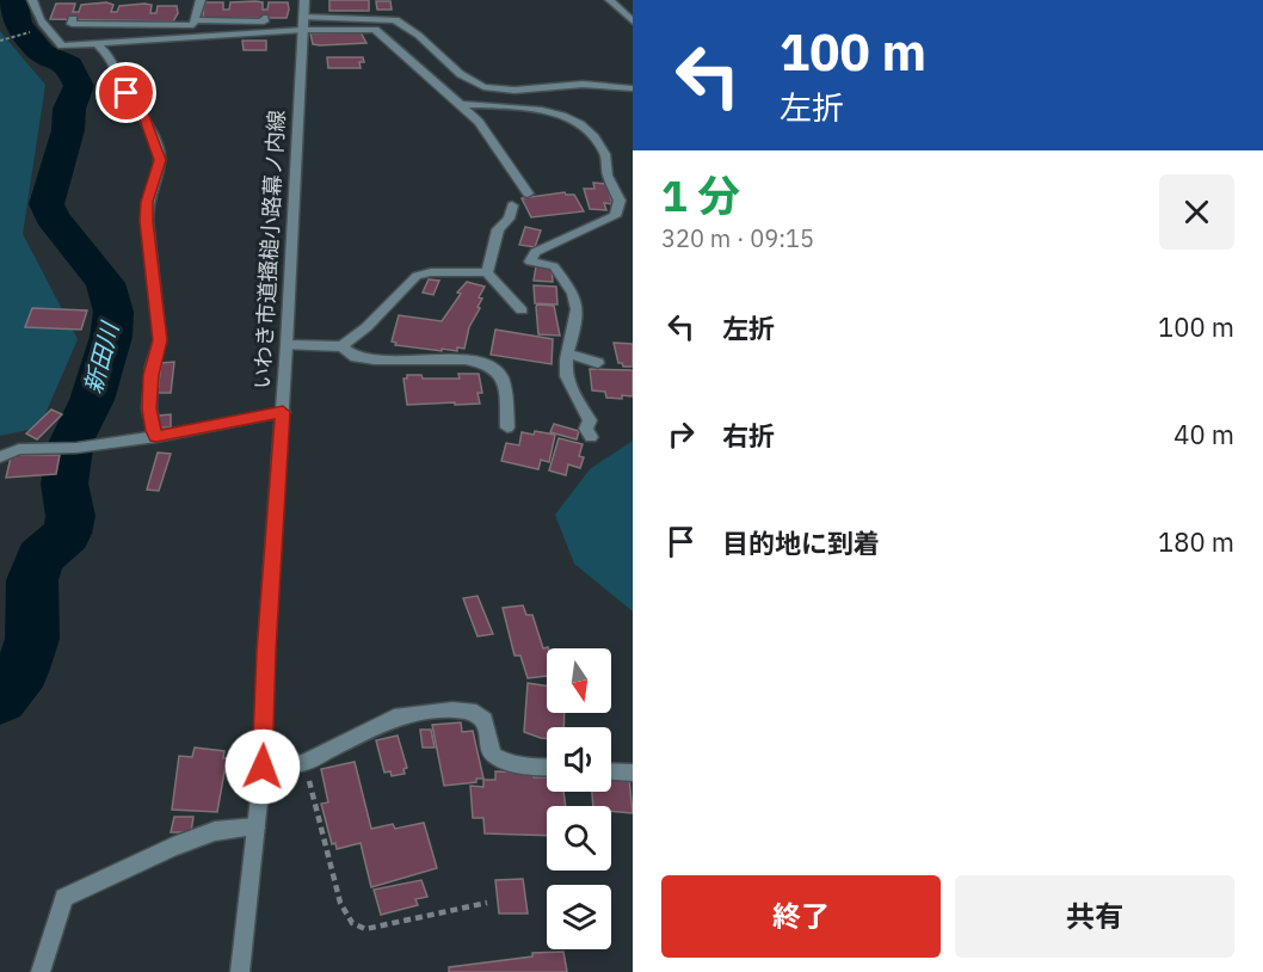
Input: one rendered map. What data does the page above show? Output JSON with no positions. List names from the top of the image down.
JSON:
{
  "streets": {
    "street": ["いわき市道搔槌小路幕ノ内線"]
  },
  "water": ["新田川"],
  "north": "bottom",
  "page": {
    "turn": ["100 m", "左折"],
    "heading": ["1 分", "320 m · 09:15"],
    "list": [
      {
        "name": "左折",
        "value": "100 m"
      },
      {
        "name": "右折",
        "value": "40 m"
      },
      {
        "name": "目的地に到着",
        "value": "180 m"
      }
    ],
    "buttons": ["終了", "共有"]
  }
}
